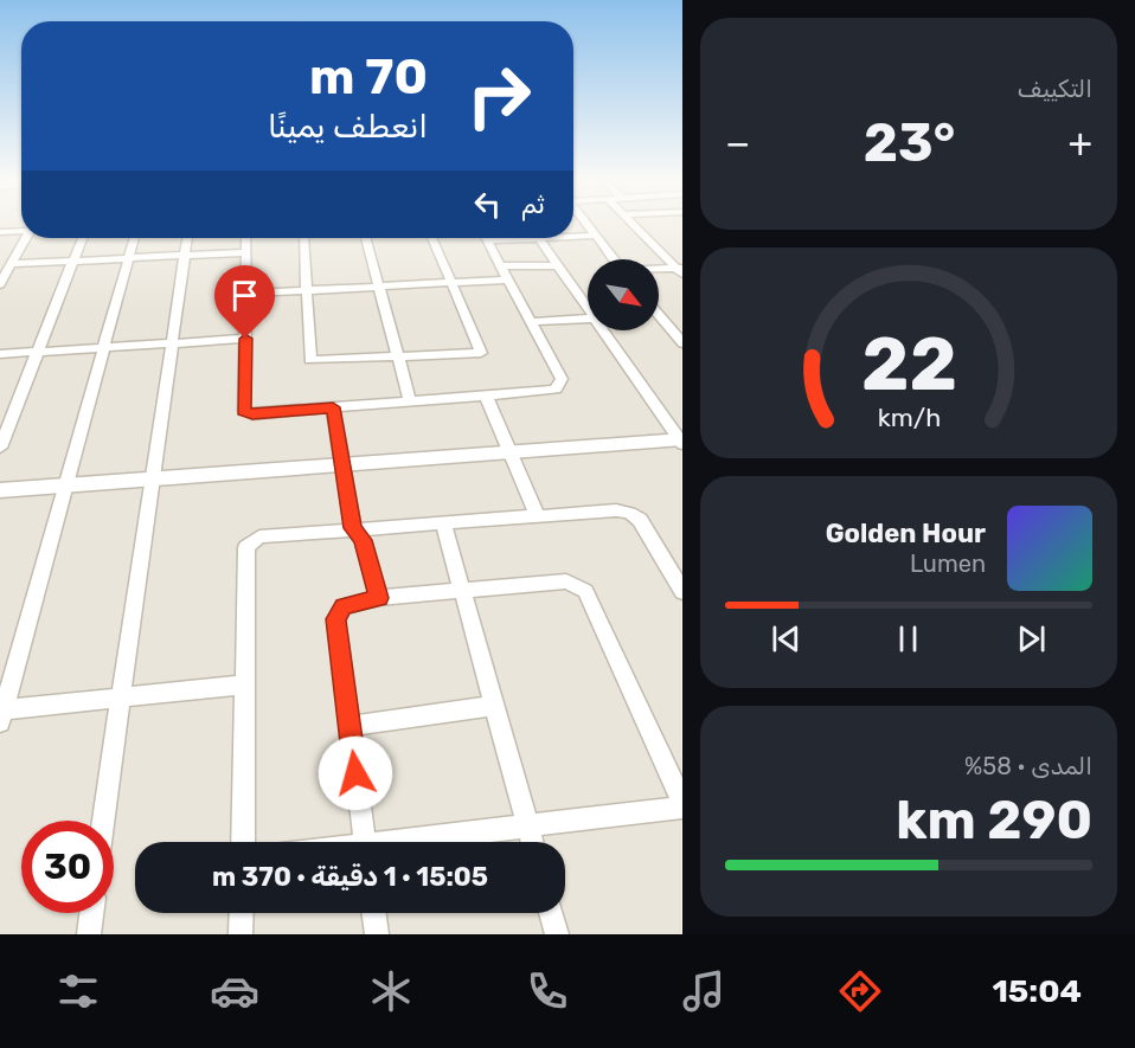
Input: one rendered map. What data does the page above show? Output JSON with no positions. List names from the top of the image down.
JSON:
{
  "north": "bottom right",
  "page": {
    "tile": [
      "التكييف",
      ["المدى · 58%", "290 km"]
    ],
    "turn": ["70 m", "انعطف يمينًا"],
    "heat": ["−", "23°", "+"],
    "then": "ثم",
    "song": ["Golden Hour", "Lumen"],
    "limit": "30",
    "trip": "15:05 · 1 دقيقة · 370 m",
    "tabs": "15:04",
    "gauge": ["22", "km/h"]
  }
}
